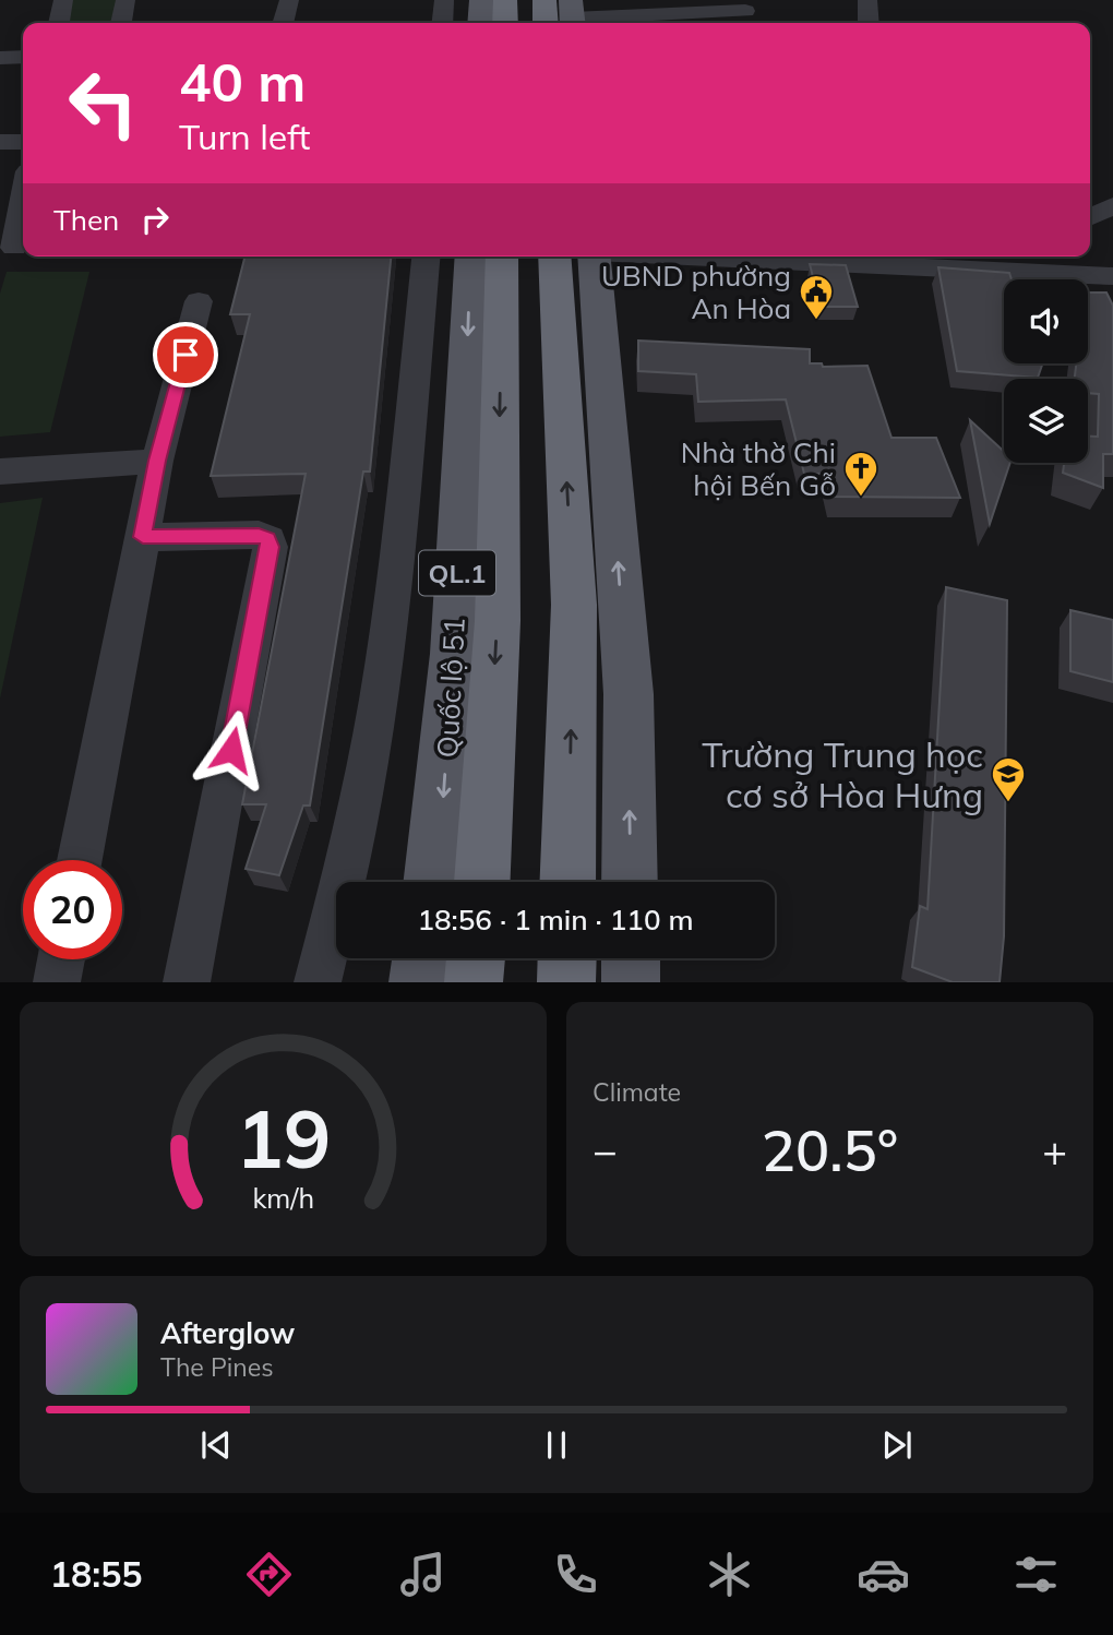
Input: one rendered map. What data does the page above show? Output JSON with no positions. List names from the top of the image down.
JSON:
{
  "streets": {
    "highway": ["QL.1", "Quốc lộ 51"]
  },
  "places": {
    "public building": ["UBND phường An Hòa"],
    "church": ["Nhà thờ Chi hội Bến Gỗ"],
    "school or university": ["Trường Trung học cơ sở Hòa Hưng"]
  },
  "page": {
    "turn": ["40 m", "Turn left"],
    "then": "Then",
    "limit": "20",
    "trip": "18:56 · 1 min · 110 m",
    "tile": "Climate",
    "heat": ["−", "20.5°", "+"],
    "song": ["Afterglow", "The Pines"],
    "tabs": "18:55",
    "gauge": ["19", "km/h"]
  }
}
